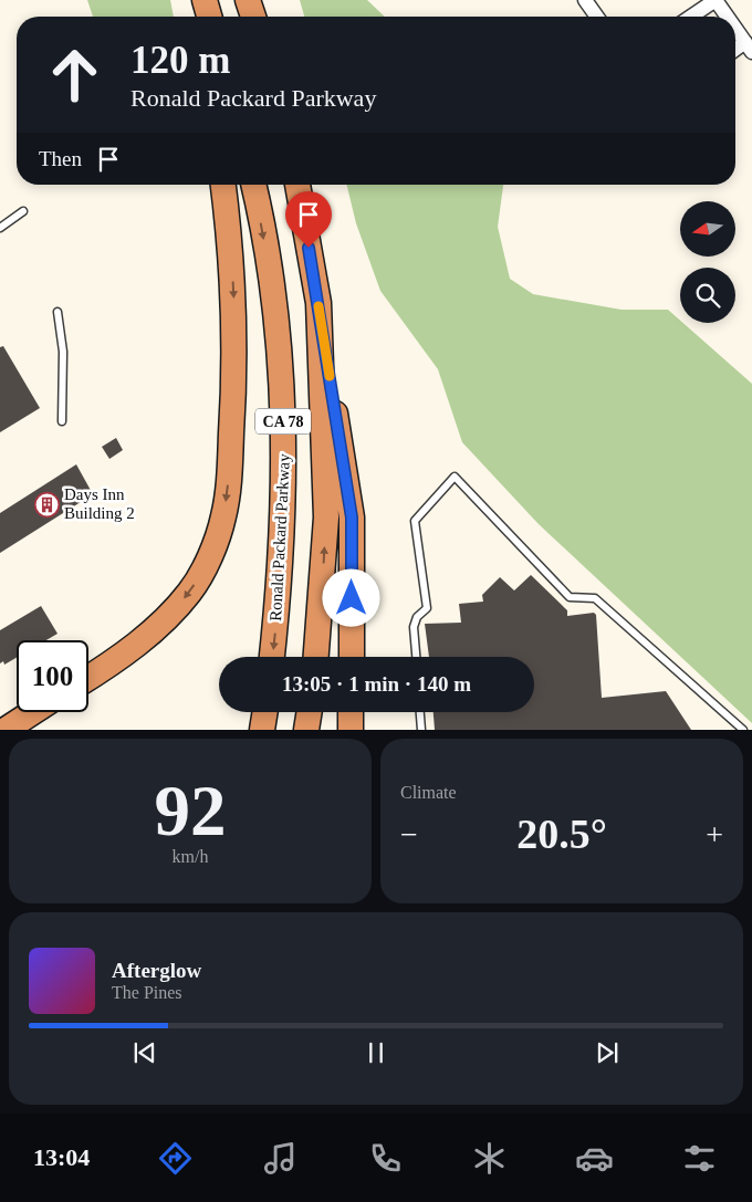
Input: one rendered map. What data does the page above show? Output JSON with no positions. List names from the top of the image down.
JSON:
{
  "streets": {
    "highway": ["CA 78", "Ronald Packard Parkway"]
  },
  "places": {
    "building": ["Days Inn Building 2"]
  },
  "north": "left",
  "page": {
    "turn": ["120 m", "Ronald Packard Parkway"],
    "then": "Then",
    "limit": "100",
    "trip": "13:05 · 1 min · 140 m",
    "tile": [
      ["92", "km/h"],
      "Climate"
    ],
    "heat": ["−", "20.5°", "+"],
    "song": ["Afterglow", "The Pines"],
    "tabs": "13:04"
  }
}
